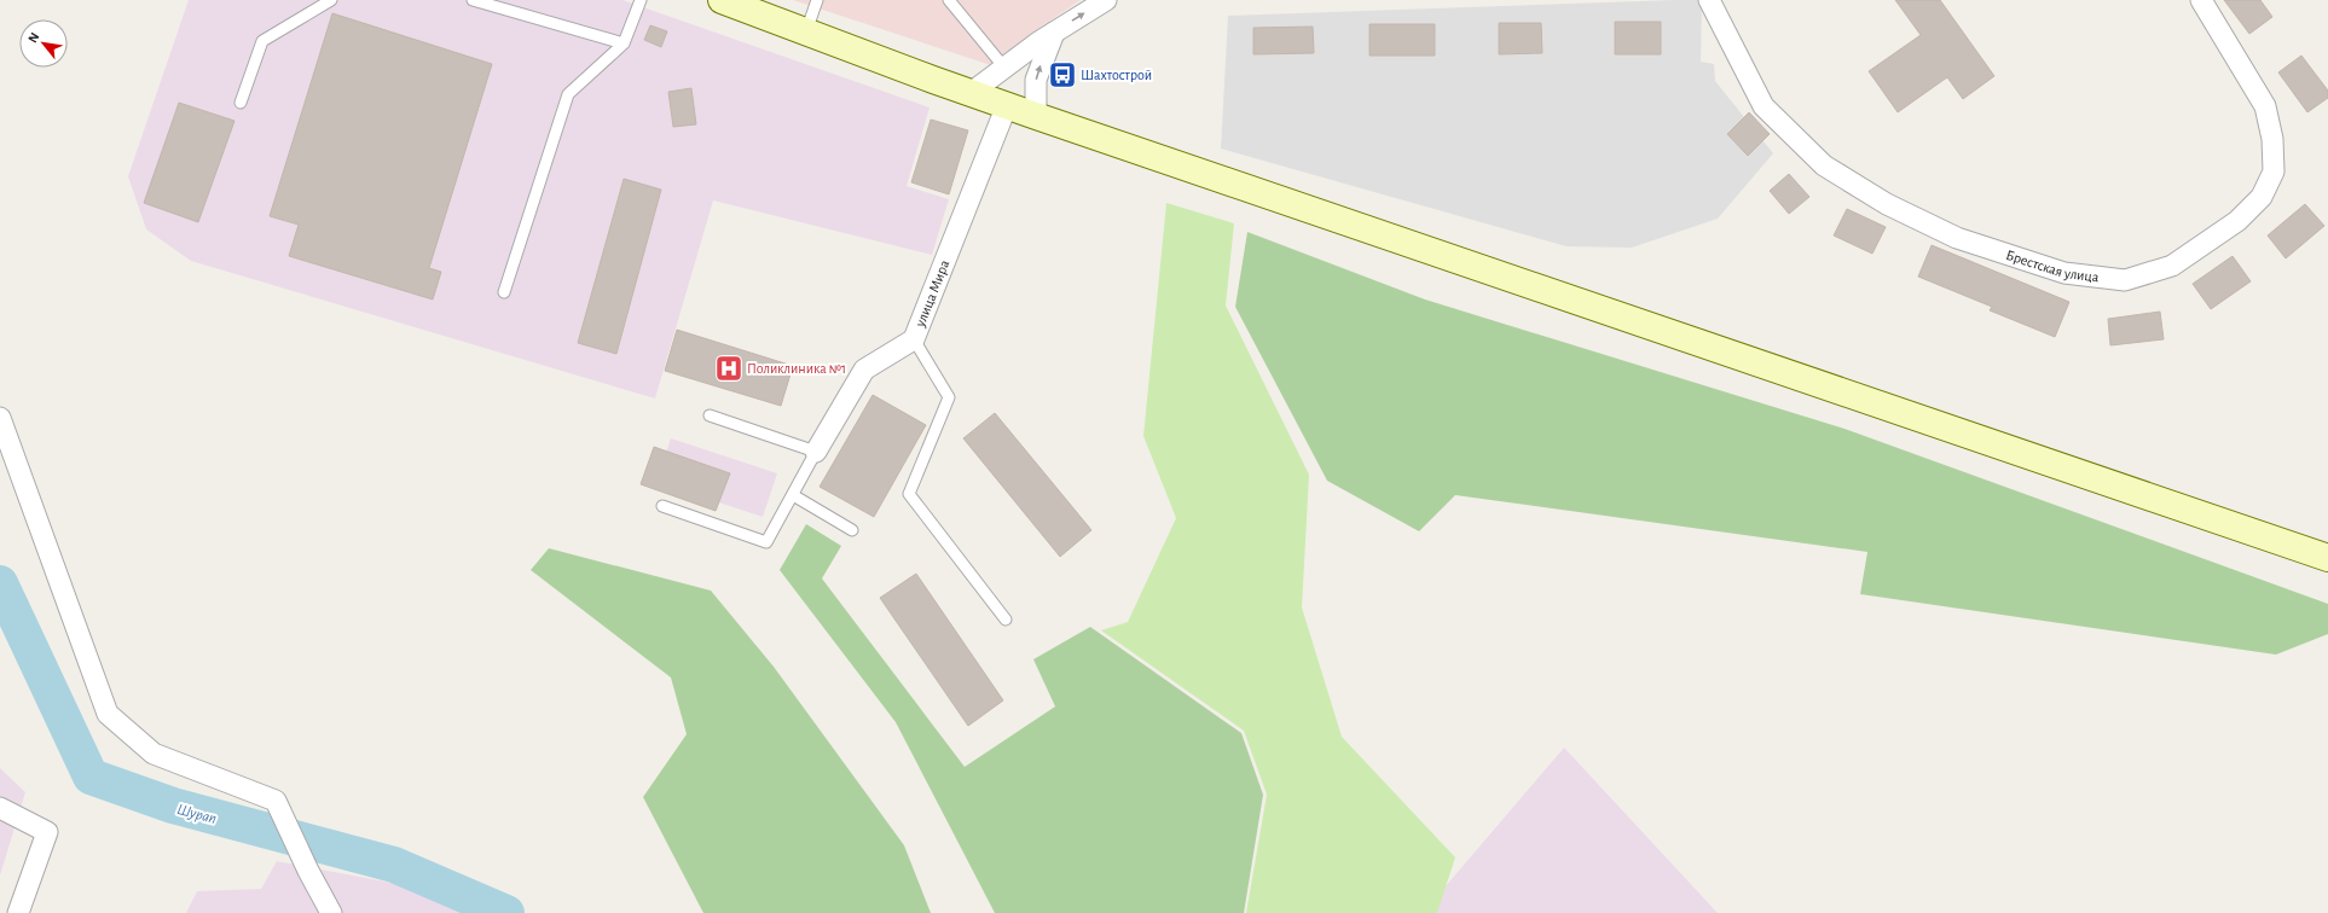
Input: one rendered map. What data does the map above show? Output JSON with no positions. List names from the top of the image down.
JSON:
{
  "streets": {
    "street": ["Брестская улица", "улица Мира"]
  },
  "water": ["Шурап"],
  "places": {
    "bus stop": ["Шахтострой"],
    "hospital": ["Поликлиника №1"]
  },
  "north": "top left"
}
